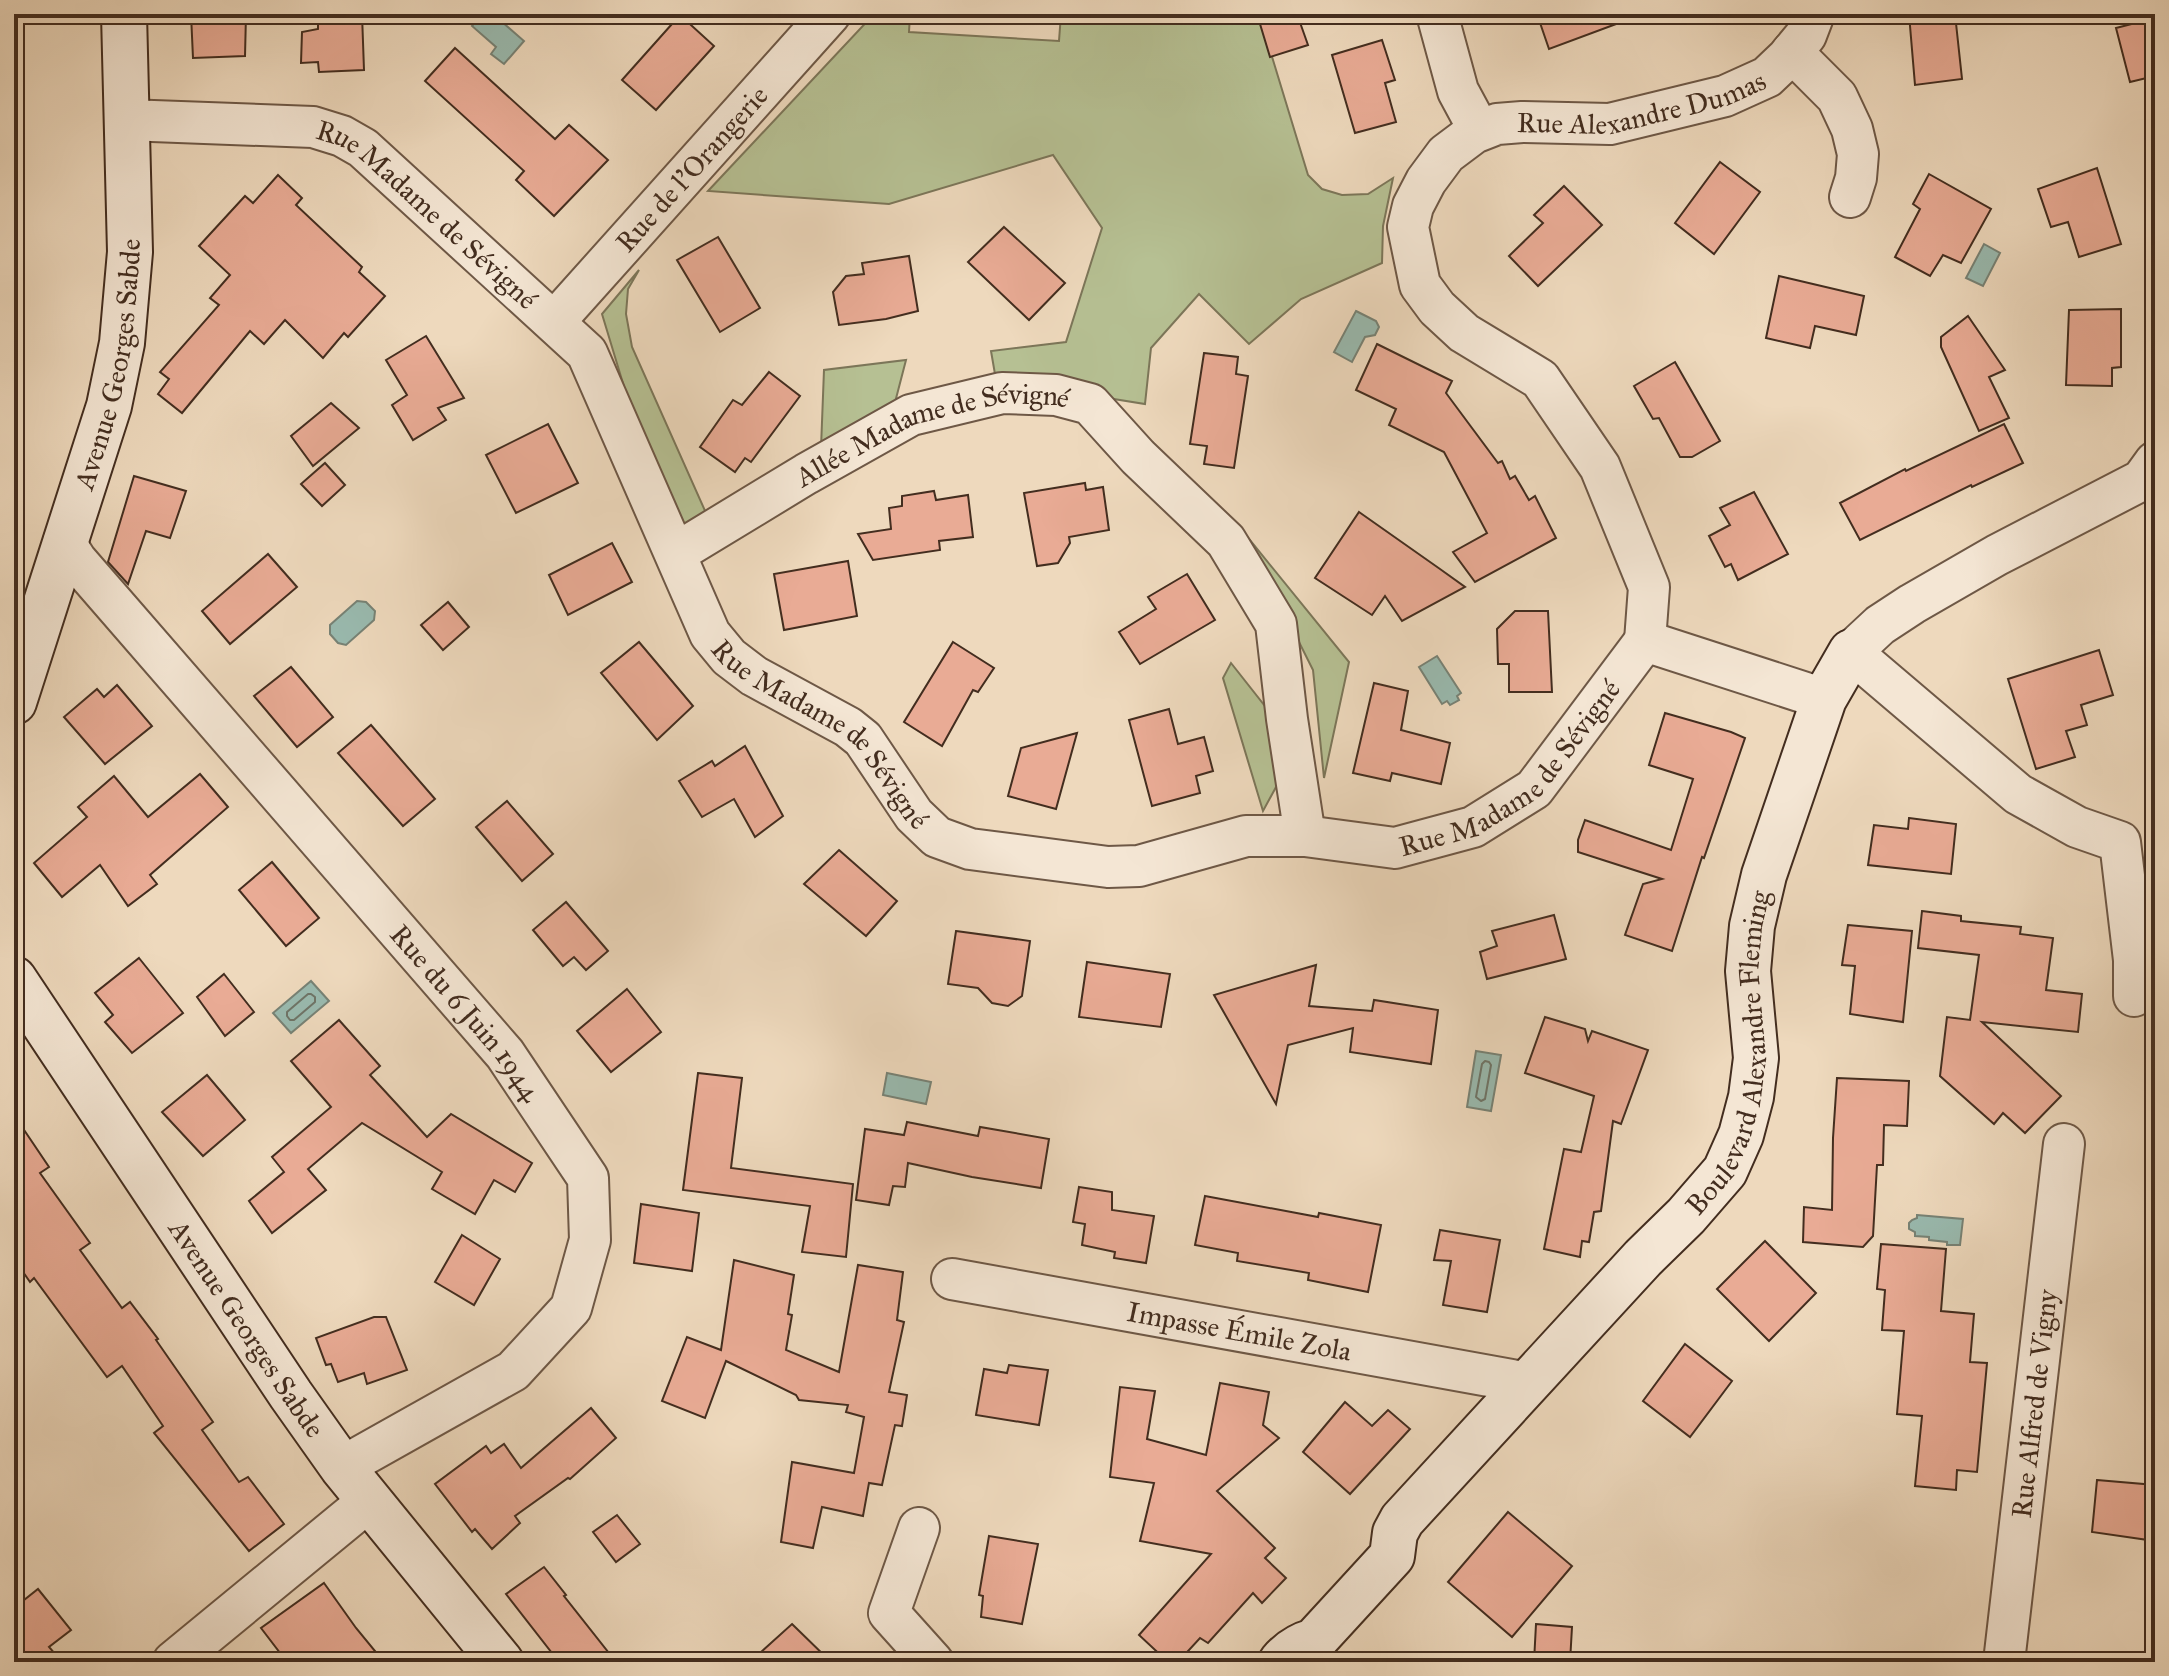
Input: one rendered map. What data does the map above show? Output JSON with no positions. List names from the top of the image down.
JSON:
{
  "streets": {
    "street": [
      "Rue Alexandre Dumas",
      "Rue de l'Orangerie",
      "Rue Madame de Sévigné",
      "Avenue Georges Sabde",
      "Allée Madame de Sévigné",
      "Rue du 6 Juin 1944",
      "Boulevard Alexandre Fleming",
      "Impasse Émile Zola",
      "Rue Alfred de Vigny"
    ]
  },
  "crossings": [
    ["Rue Alexandre Dumas", "Rue Madame de Sévigné"],
    ["Rue de l'Orangerie", "Rue Madame de Sévigné"],
    ["Rue Madame de Sévigné", "Avenue Georges Sabde"],
    ["Rue Madame de Sévigné", "Allée Madame de Sévigné"],
    ["Avenue Georges Sabde", "Rue du 6 Juin 1944"],
    ["Boulevard Alexandre Fleming", "Impasse Émile Zola"]
  ]
}
